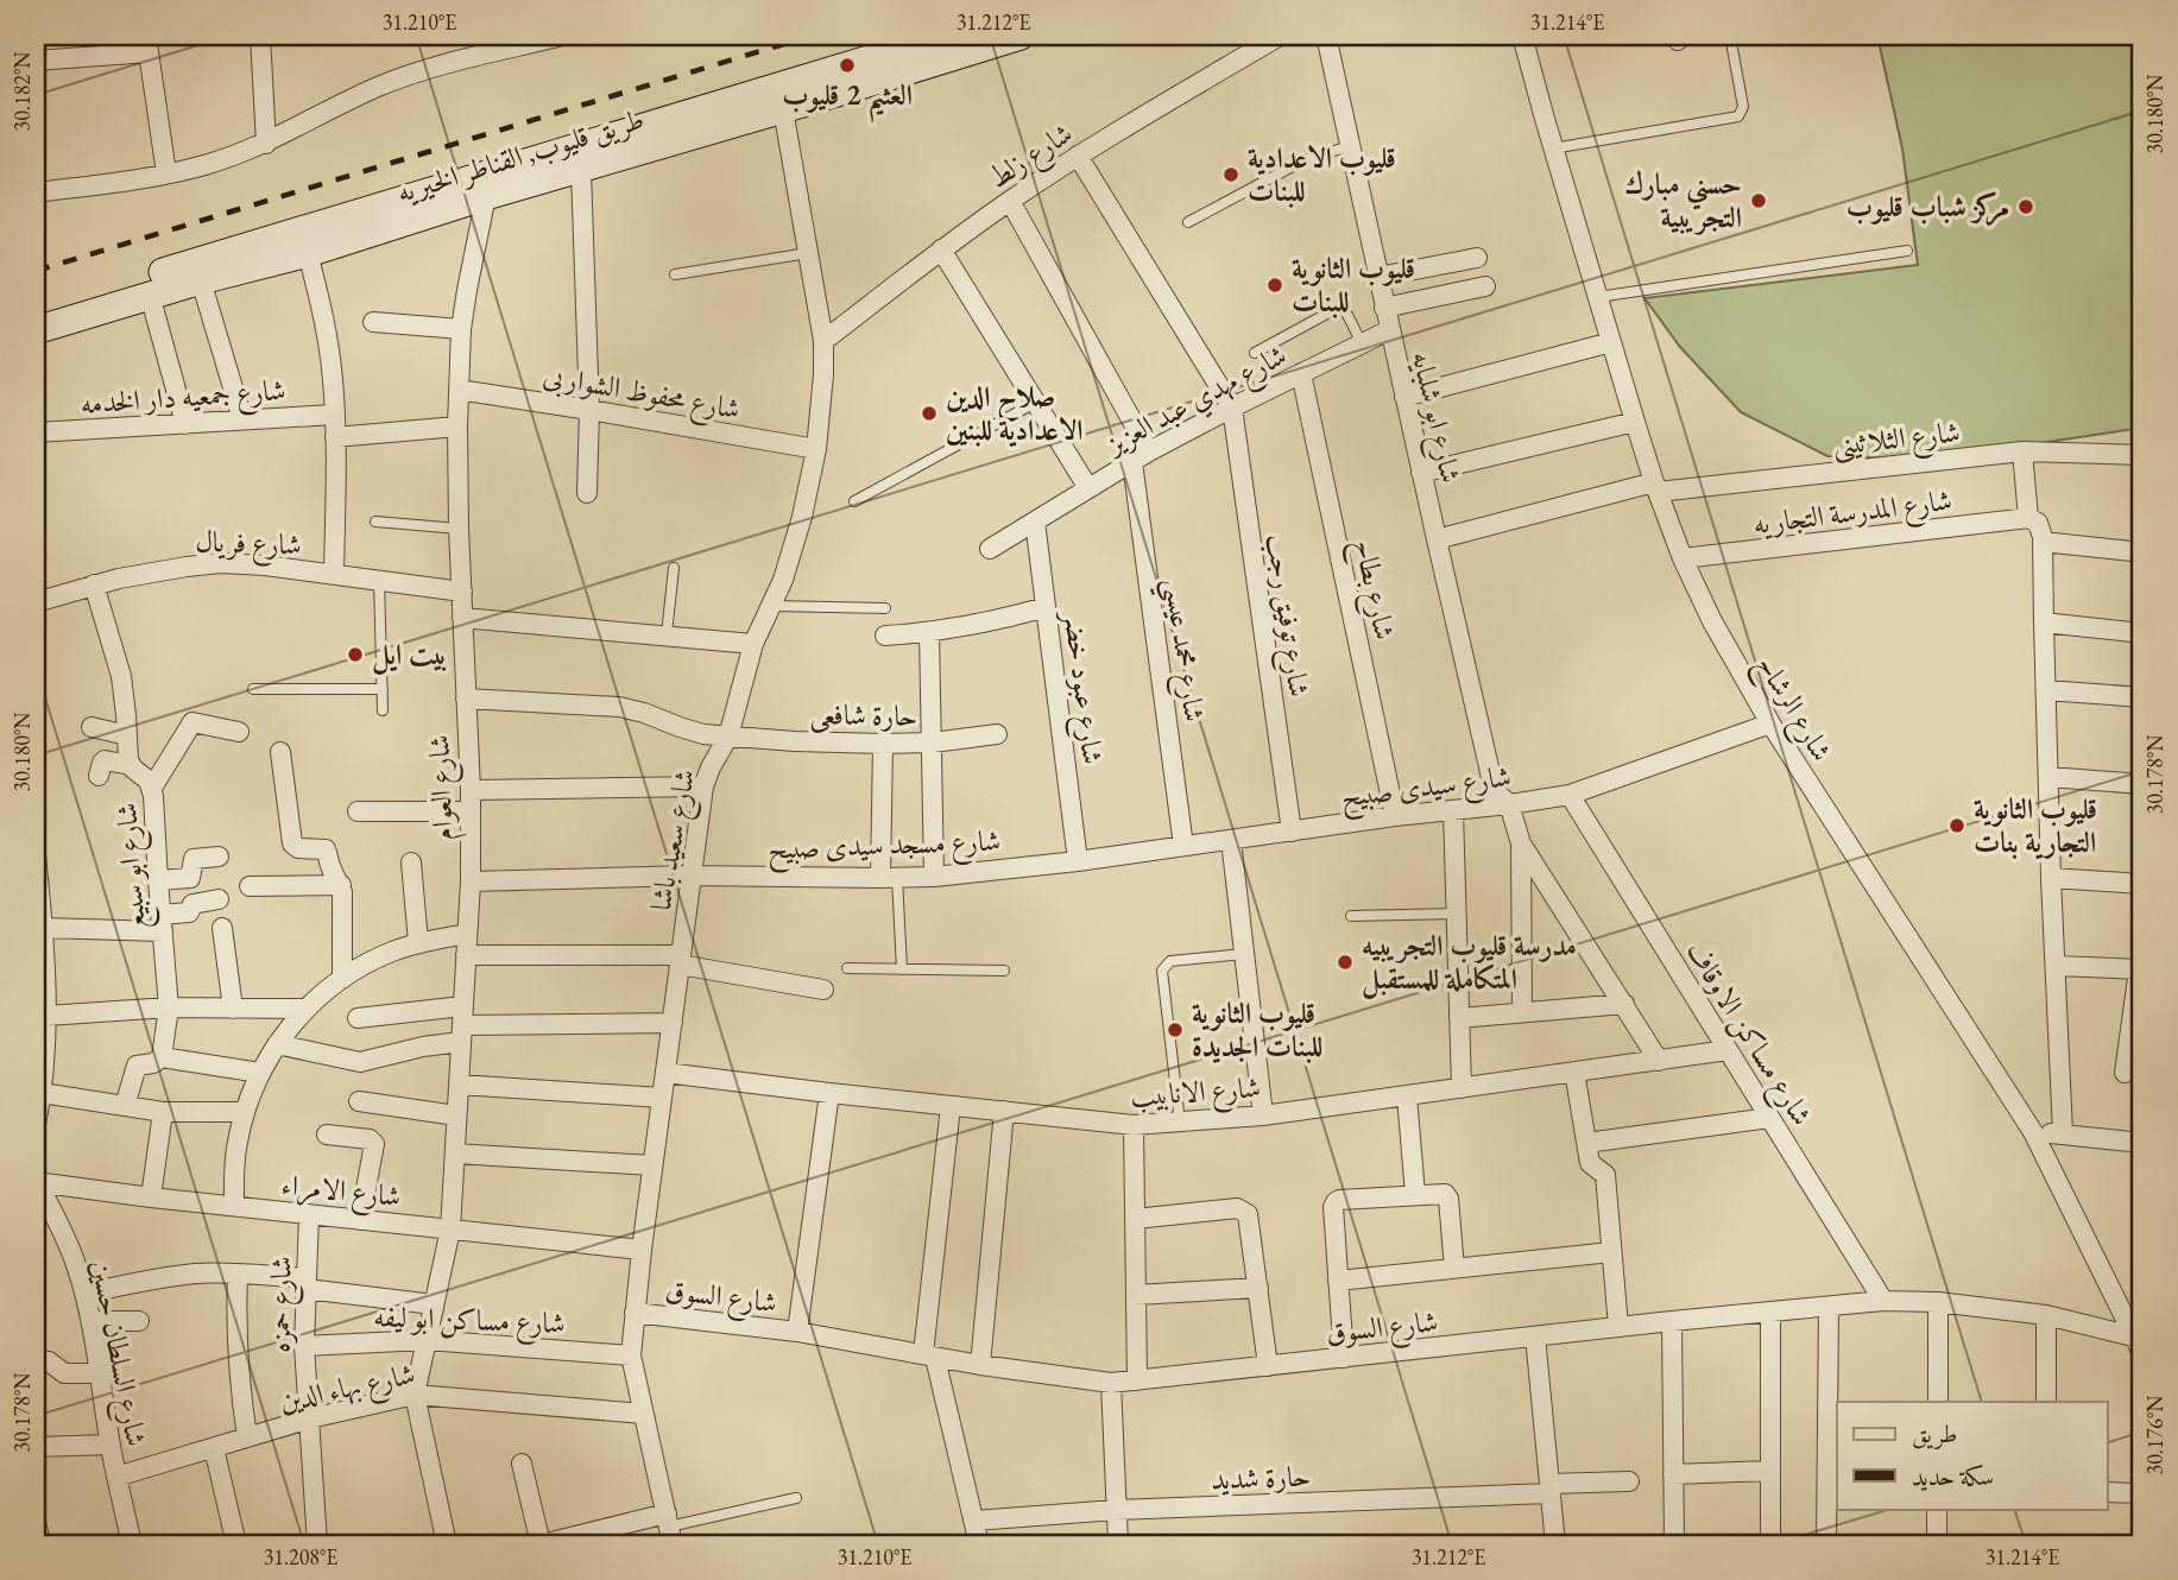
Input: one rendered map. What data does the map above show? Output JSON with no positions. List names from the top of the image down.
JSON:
{
  "streets": {
    "main road": ["طريق قليوب, القناطر الخيريه"],
    "street": [
      "شارع زلط",
      "شارع محفوظ الشواربى",
      "شارع جمعيه دار الخدمه",
      "شارع مهدي عبد العزيز",
      "شارع ابو شلبايه",
      "شارع الثلاثينى",
      "شارع المدرسة التجاريه",
      "شارع فريال",
      "شارع بطاح",
      "شارع توفيق رجب",
      "شارع محمد عيسي",
      "شارع عبود خضر",
      "شارع الرشاح",
      "حارة شافعى",
      "شارع سيدى صبيح",
      "شارع العوام",
      "شارع سعيد باشا",
      "شارع مسجد سيدى صبيح",
      "شارع ابو سبيع",
      "شارع مساكن الاوقاف",
      "شارع الانابيب",
      "شارع الامراء",
      "شارع السوق",
      "شارع حمزه",
      "شارع مساكن ابو ليفه",
      "شارع السلطان حسين",
      "شارع بهاء الدين",
      "حارة شديد"
    ]
  },
  "crossings": [
    ["طريق قليوب, القناطر الخيريه", "شارع العوام"],
    ["طريق قليوب, القناطر الخيريه", "شارع سعيد باشا"],
    ["شارع زلط", "شارع سعيد باشا"],
    ["شارع محفوظ الشواربى", "شارع العوام"],
    ["شارع محفوظ الشواربى", "شارع سعيد باشا"],
    ["شارع مهدي عبد العزيز", "شارع ابو شلبايه"],
    ["شارع مهدي عبد العزيز", "شارع بطاح"],
    ["شارع مهدي عبد العزيز", "شارع توفيق رجب"],
    ["شارع مهدي عبد العزيز", "شارع محمد عيسي"],
    ["شارع مهدي عبد العزيز", "شارع عبود خضر"],
    ["شارع ابو شلبايه", "شارع الثلاثينى"],
    ["شارع ابو شلبايه", "شارع سيدى صبيح"],
    ["شارع الثلاثينى", "شارع الرشاح"],
    ["شارع المدرسة التجاريه", "شارع الرشاح"],
    ["شارع فريال", "شارع العوام"],
    ["شارع فريال", "شارع ابو سبيع"],
    ["شارع بطاح", "شارع سيدى صبيح"],
    ["شارع توفيق رجب", "شارع سيدى صبيح"],
    ["شارع محمد عيسي", "شارع سيدى صبيح"],
    ["شارع عبود خضر", "شارع سيدى صبيح"],
    ["شارع عبود خضر", "شارع مسجد سيدى صبيح"],
    ["شارع الرشاح", "شارع سيدى صبيح"],
    ["شارع الرشاح", "شارع السوق"],
    ["حارة شافعى", "شارع العوام"],
    ["حارة شافعى", "شارع سعيد باشا"],
    ["شارع سيدى صبيح", "شارع مسجد سيدى صبيح"],
    ["شارع سيدى صبيح", "شارع مساكن الاوقاف"],
    ["شارع العوام", "شارع مسجد سيدى صبيح"],
    ["شارع العوام", "شارع الامراء"],
    ["شارع العوام", "شارع مساكن ابو ليفه"],
    ["شارع العوام", "شارع بهاء الدين"],
    ["شارع سعيد باشا", "شارع مسجد سيدى صبيح"],
    ["شارع سعيد باشا", "شارع الانابيب"],
    ["شارع سعيد باشا", "شارع الامراء"],
    ["شارع سعيد باشا", "شارع السوق"],
    ["شارع سعيد باشا", "شارع مساكن ابو ليفه"],
    ["شارع سعيد باشا", "شارع بهاء الدين"],
    ["شارع مساكن الاوقاف", "شارع الانابيب"],
    ["شارع مساكن الاوقاف", "شارع السوق"],
    ["شارع الامراء", "شارع حمزه"],
    ["شارع الامراء", "شارع السلطان حسين"],
    ["شارع حمزه", "شارع مساكن ابو ليفه"],
    ["شارع حمزه", "شارع بهاء الدين"],
    ["شارع السلطان حسين", "شارع بهاء الدين"]
  ],
  "places": [
    "العثيم 2 قليوب",
    "قليوب الاعدادية للبنات",
    "حسني مبارك التجريبية",
    "مركز شباب قليوب",
    "قليوب الثانوية للبنات",
    "صلاح الدين الاعدادية للبنين",
    "بيت ايل",
    "قليوب الثانوية التجارية بنات",
    "مدرسة قليوب التجريبيه المتكاملة للمستقبل",
    "قليوب الثانوية للبنات الجديدة"
  ],
  "legend": ["طريق", "سكة حديد"],
  "coordinates": [
    "31.210°E",
    "31.212°E",
    "31.214°E",
    "30.182°N",
    "30.180°N",
    "30.178°N",
    "30.176°N",
    "31.208°E"
  ]
}
